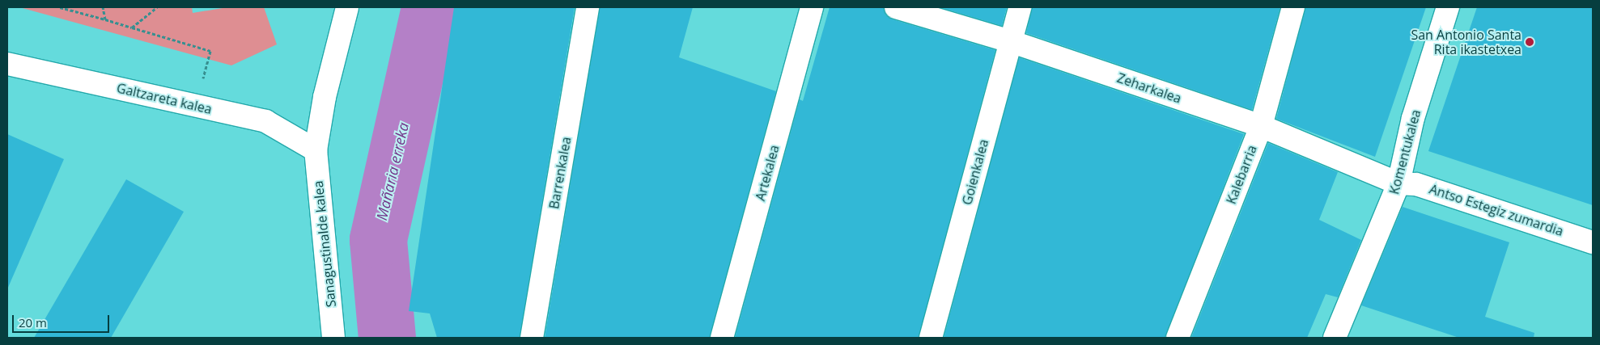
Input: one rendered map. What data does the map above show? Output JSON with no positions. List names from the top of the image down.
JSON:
{
  "streets": {
    "street": [
      "Zeharkalea",
      "Galtzareta kalea",
      "Komentukalea",
      "Goienkalea",
      "Barrenkalea",
      "Artekalea",
      "Kalebarria",
      "Antso Estegiz zumardia",
      "Sanagustinalde kalea"
    ]
  },
  "crossings": [
    ["Zeharkalea", "Komentukalea"],
    ["Zeharkalea", "Goienkalea"],
    ["Zeharkalea", "Kalebarria"],
    ["Zeharkalea", "Antso Estegiz zumardia"],
    ["Galtzareta kalea", "Sanagustinalde kalea"],
    ["Komentukalea", "Antso Estegiz zumardia"]
  ],
  "water": ["Mañaria erreka"],
  "places": ["San Antonio Santa Rita ikastetxea"],
  "scale_bar": "20 m"
}
